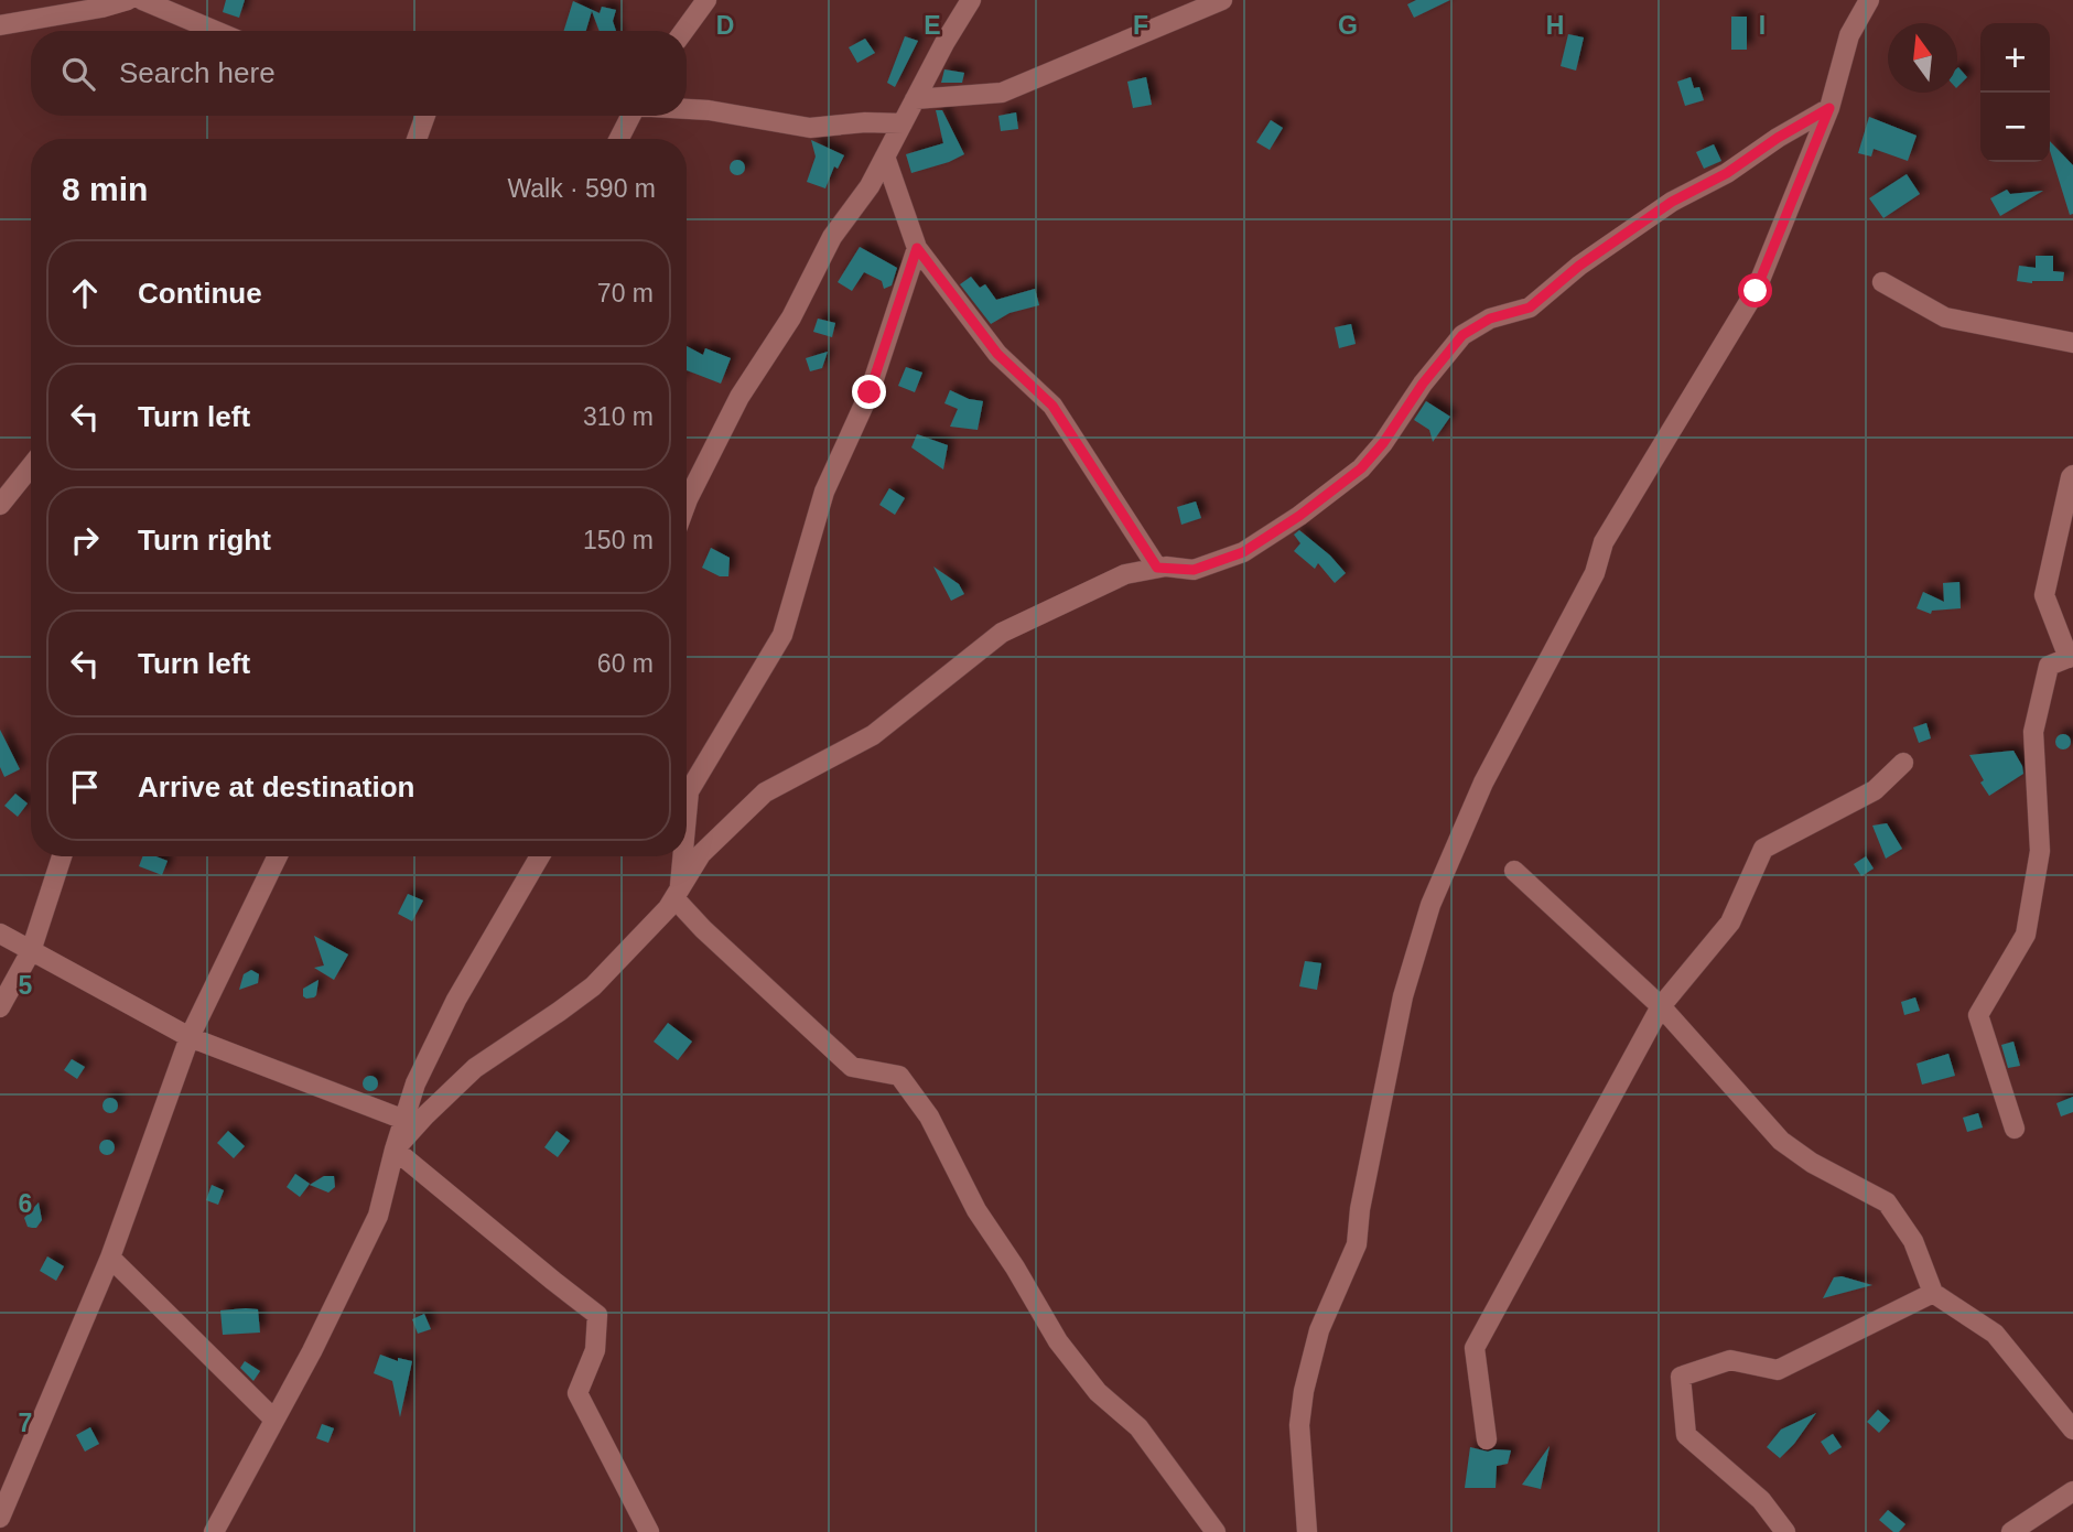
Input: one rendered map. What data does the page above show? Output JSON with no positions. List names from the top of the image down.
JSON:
{
  "north": "top",
  "page": {
    "map_buttons": ["+", "−"],
    "search": "Search here",
    "heading": ["8 min", "Walk · 590 m"],
    "list": [
      ["Continue", "70 m"],
      ["Turn left", "310 m"],
      ["Turn right", "150 m"],
      ["Turn left", "60 m"],
      "Arrive at destination"
    ]
  },
  "grid": {
    "columns": [
      "D",
      "E",
      "F",
      "G",
      "H",
      "I"
    ],
    "rows": ["5", "6", "7"]
  }
}
